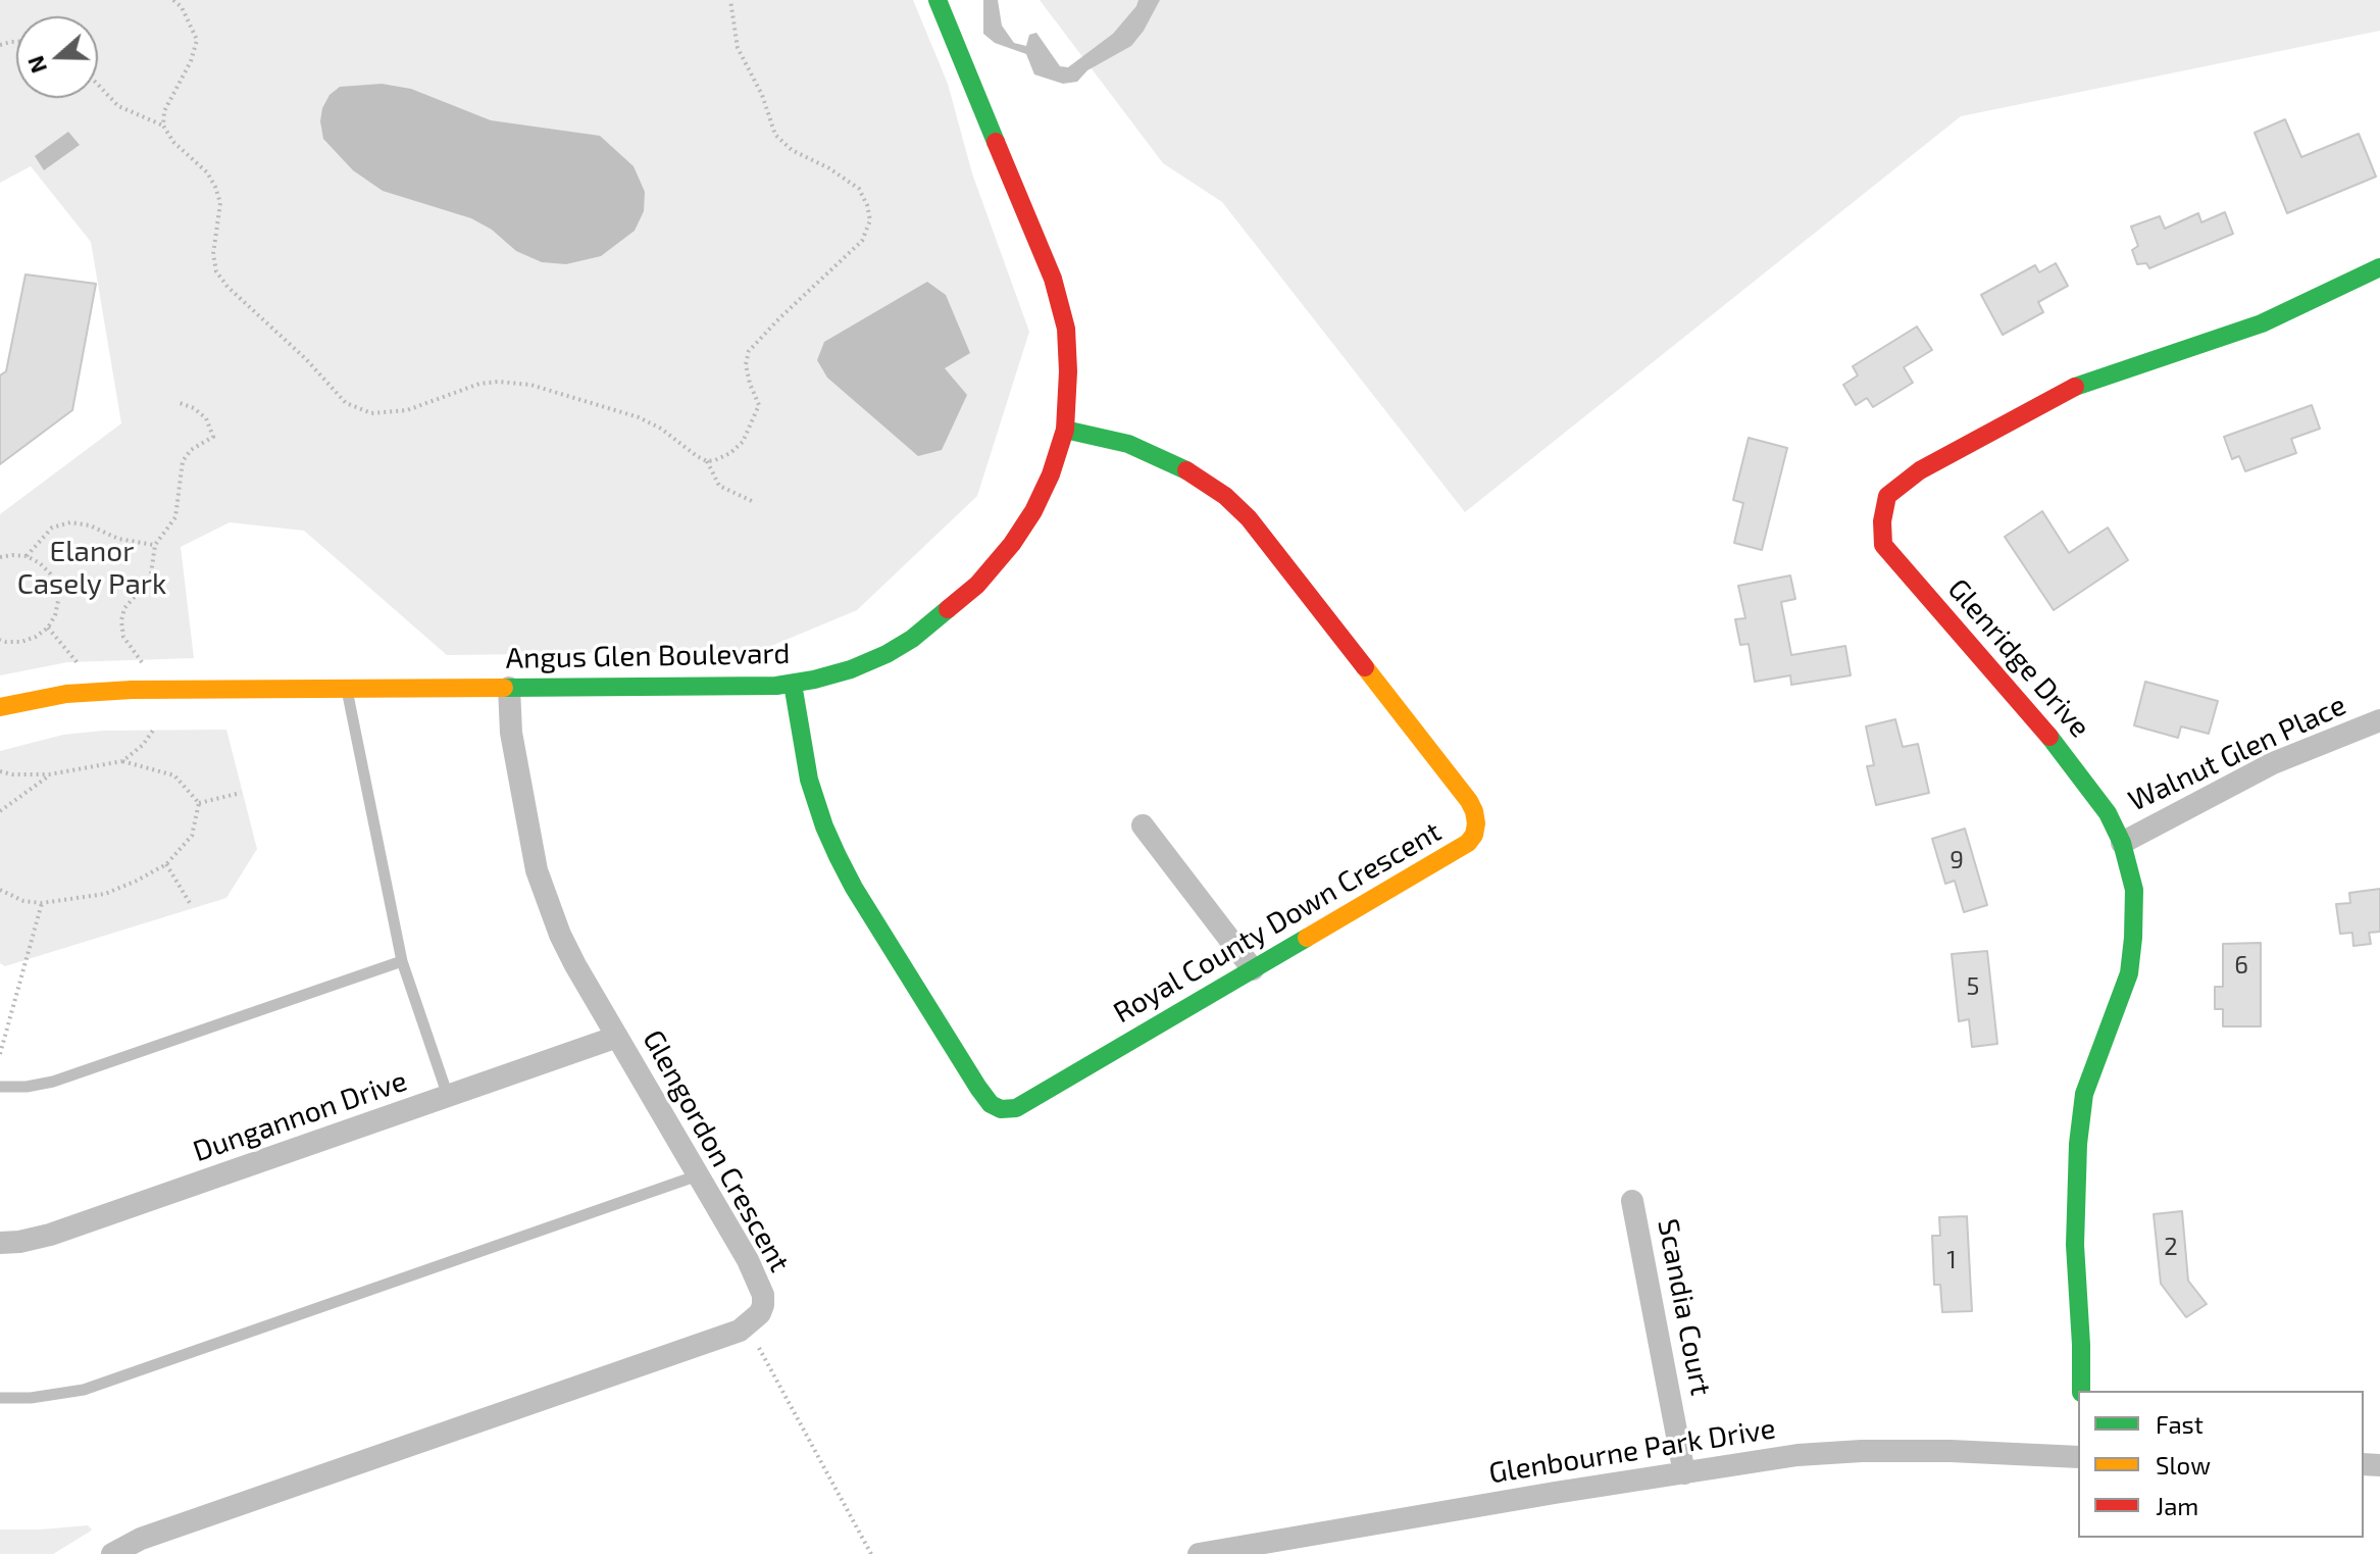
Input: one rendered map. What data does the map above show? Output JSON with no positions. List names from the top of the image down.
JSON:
{
  "streets": {
    "street": [
      "Angus Glen Boulevard",
      "Glenridge Drive",
      "Walnut Glen Place",
      "Royal County Down Crescent",
      "Dungannon Drive",
      "Glengordon Crescent",
      "Scandia Court",
      "Glenbourne Park Drive"
    ]
  },
  "crossings": [
    ["Angus Glen Boulevard", "Royal County Down Crescent"],
    ["Angus Glen Boulevard", "Glengordon Crescent"],
    ["Glenridge Drive", "Walnut Glen Place"],
    ["Dungannon Drive", "Glengordon Crescent"],
    ["Scandia Court", "Glenbourne Park Drive"]
  ],
  "parks": ["Elanor Casely Park"],
  "house_numbers": [
    "9",
    "6",
    "5",
    "2",
    "1"
  ],
  "legend": ["Fast", "Slow", "Jam"],
  "north": "left"
}
